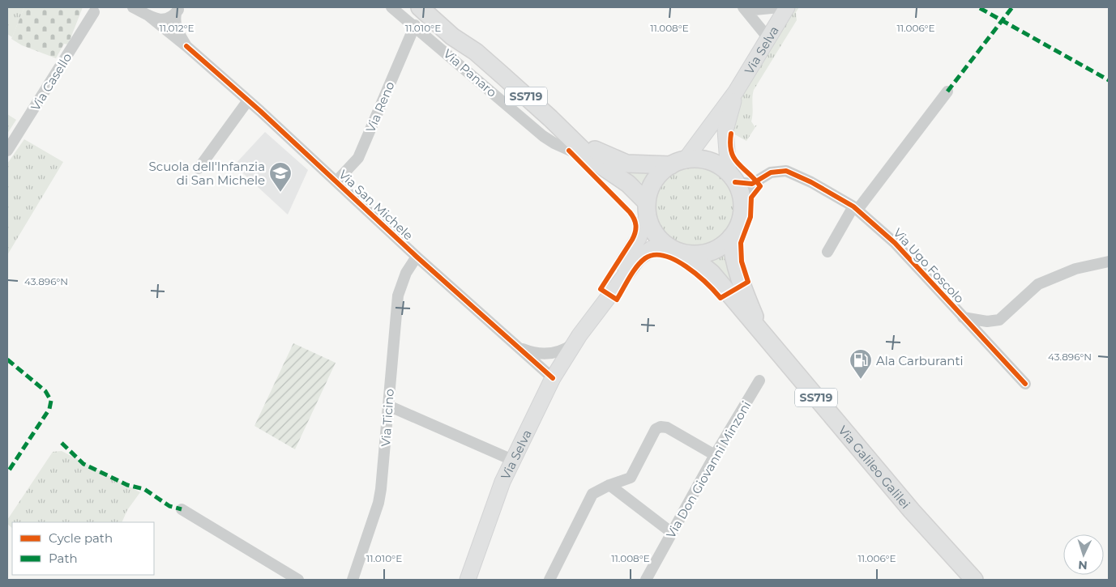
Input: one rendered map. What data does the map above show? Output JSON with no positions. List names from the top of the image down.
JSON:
{
  "streets": {
    "main road": ["Via Selva", "SS719", "Via Galileo Galilei"],
    "street": [
      "Via Panaro",
      "Via Casello",
      "Via Reno",
      "Via San Michele",
      "Via Ugo Foscolo",
      "Via Ticino",
      "Via Don Giovanni Minzoni"
    ]
  },
  "crossings": [
    ["Via Selva", "SS719"],
    ["Via Selva", "Via San Michele"],
    ["Via Selva", "Via Ugo Foscolo"],
    ["Via Selva", "Via Galileo Galilei"],
    ["Via Panaro", "SS719"],
    ["Via Panaro", "Via Reno"],
    ["SS719", "Via Ugo Foscolo"],
    ["SS719", "Via Galileo Galilei"],
    ["Via Reno", "Via San Michele"],
    ["Via San Michele", "Via Ticino"],
    ["Via Ugo Foscolo", "Via Galileo Galilei"]
  ],
  "places": {
    "school or university": ["Scuola dell'Infanzia di San Michele"],
    "fuel station": ["Ala Carburanti"]
  },
  "legend": ["Cycle path", "Path"],
  "north": "bottom",
  "coordinates": [
    "11.012°E",
    "11.010°E",
    "11.008°E",
    "11.006°E",
    "43.896°N"
  ]
}
